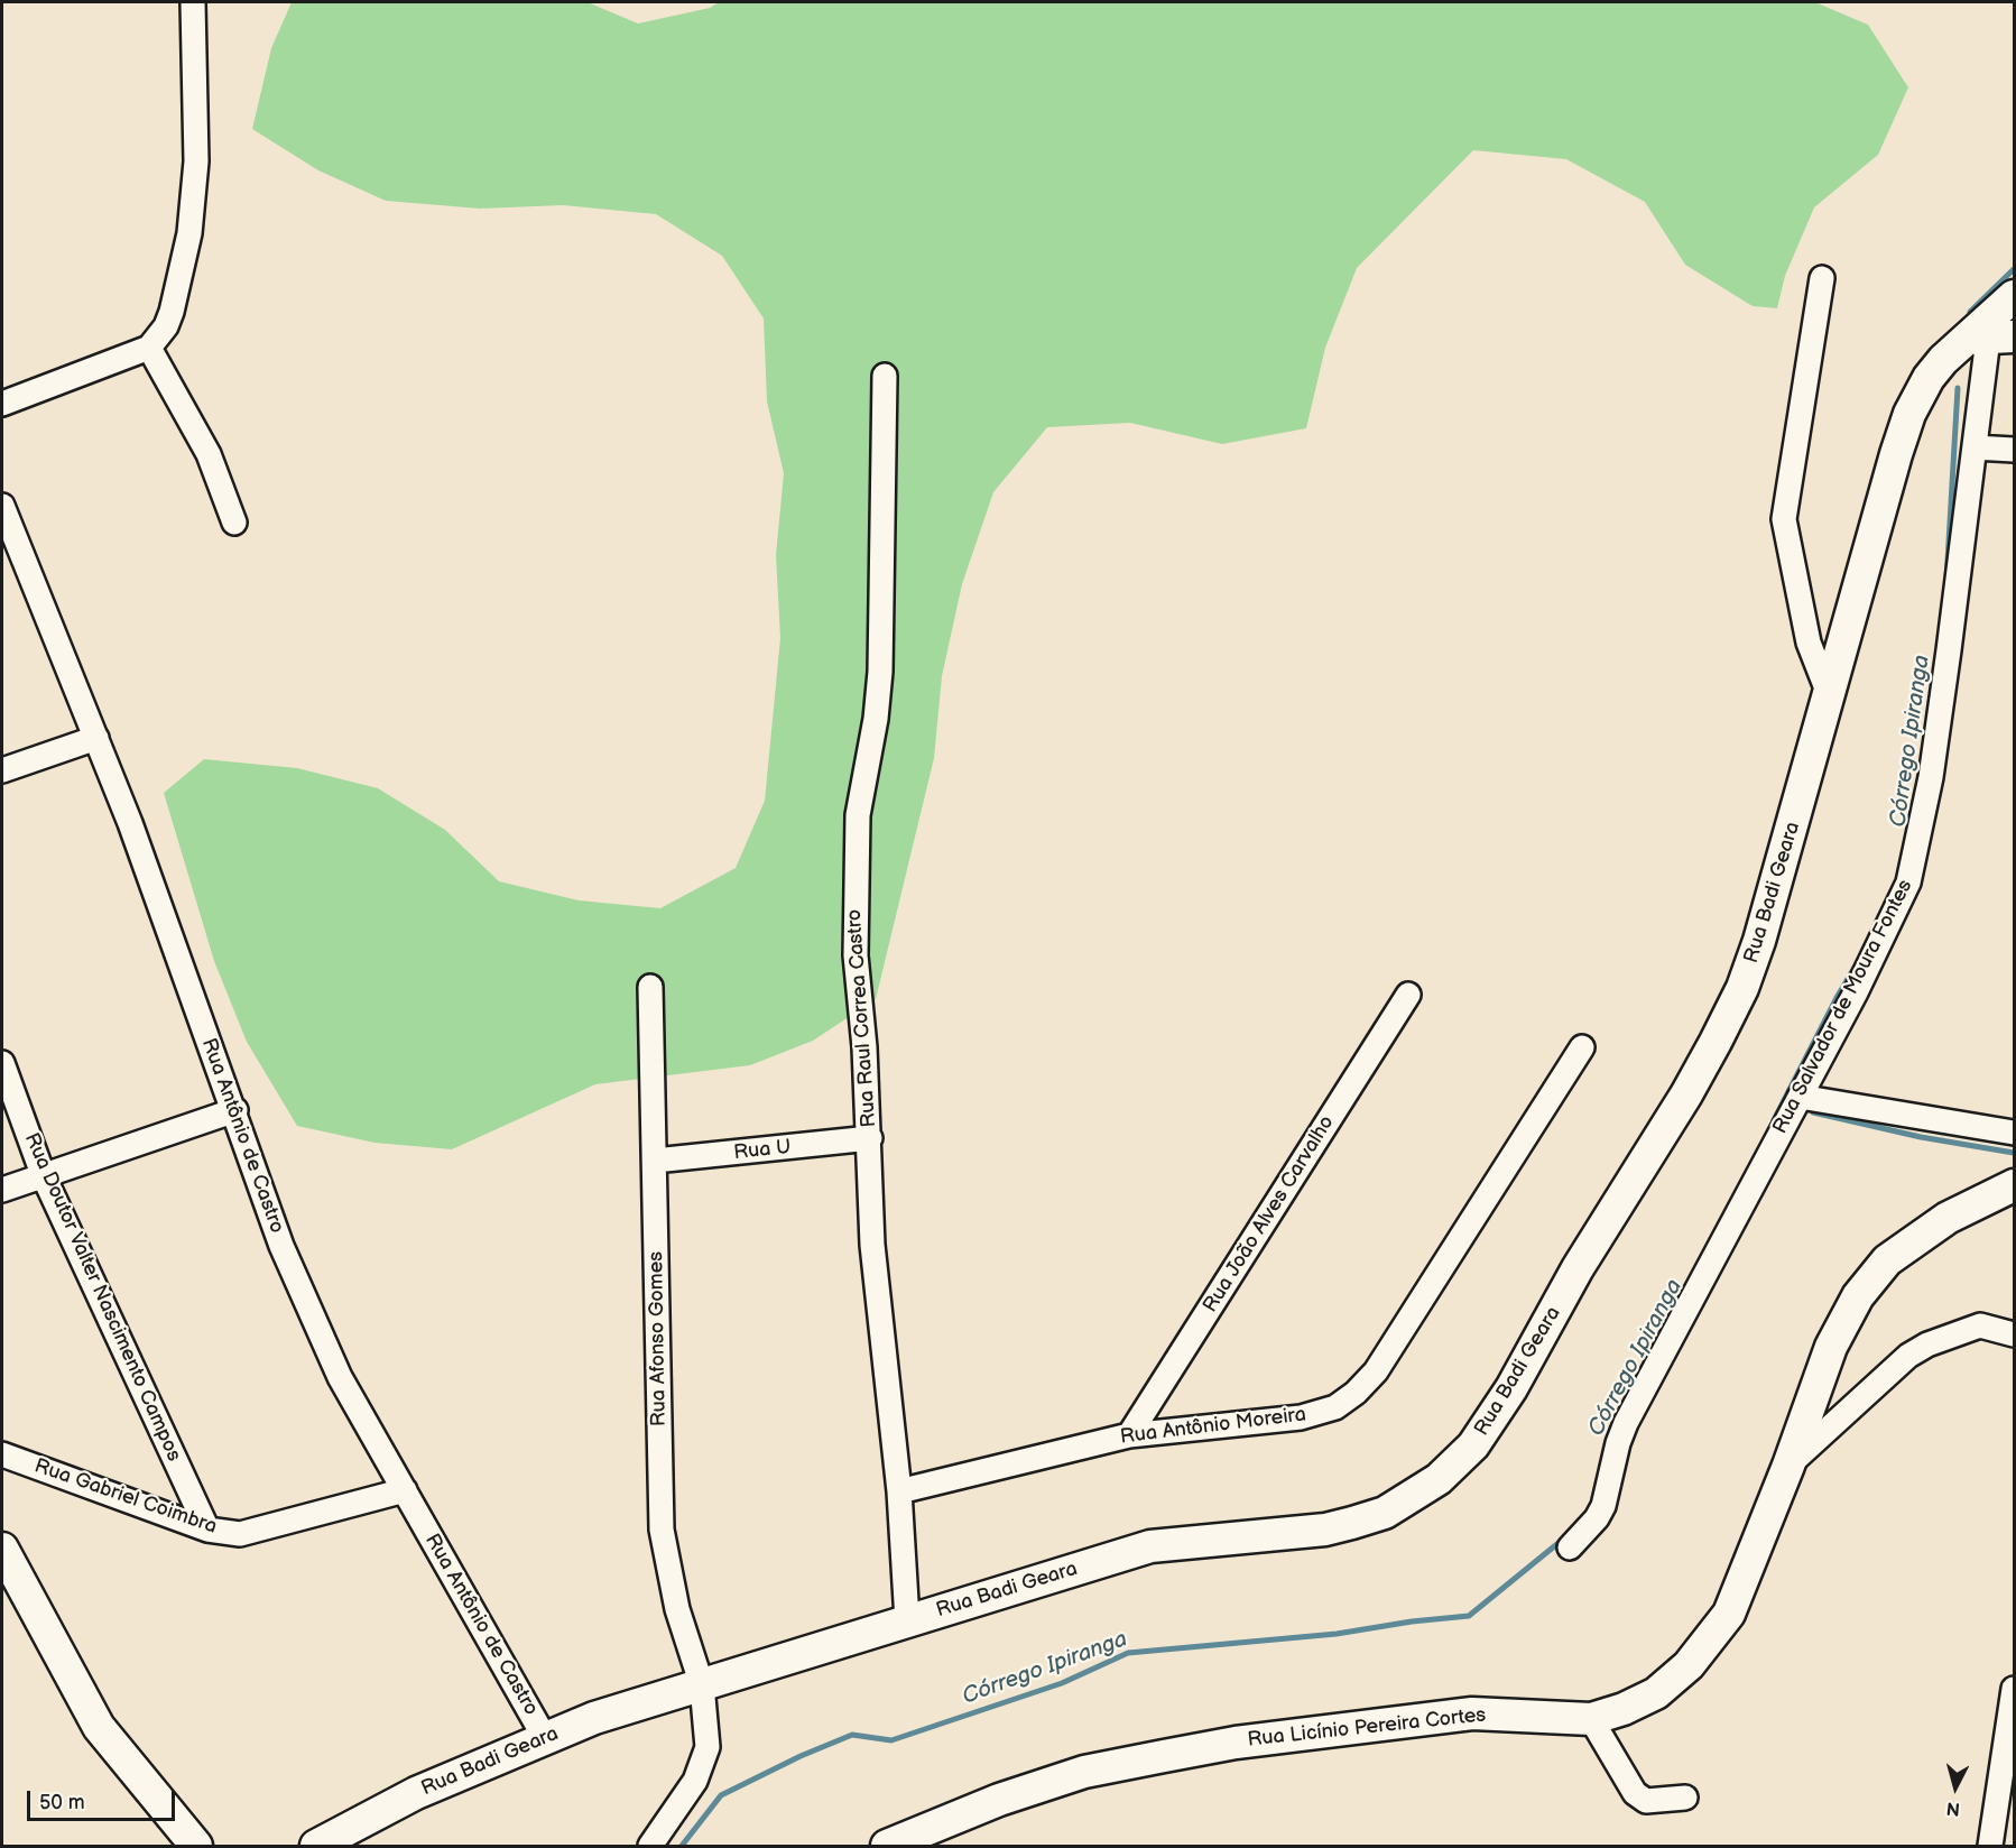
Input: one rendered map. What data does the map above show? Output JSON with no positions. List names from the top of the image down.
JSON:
{
  "streets": {
    "street": [
      "Rua Badi Geara",
      "Rua Salvador de Moura Fontes",
      "Rua Raul Correa Castro",
      "Rua Antônio de Castro",
      "Rua U",
      "Rua João Alves Carvalho",
      "Rua Doutor Valter Nascimento Campos",
      "Rua Afonso Gomes",
      "Rua Antônio Moreira",
      "Rua Gabriel Coimbra",
      "Rua Licínio Pereira Cortes"
    ]
  },
  "crossings": [
    ["Rua Badi Geara", "Rua Salvador de Moura Fontes"],
    ["Rua Badi Geara", "Rua Raul Correa Castro"],
    ["Rua Badi Geara", "Rua Antônio de Castro"],
    ["Rua Badi Geara", "Rua Afonso Gomes"],
    ["Rua Raul Correa Castro", "Rua U"],
    ["Rua Raul Correa Castro", "Rua Antônio Moreira"],
    ["Rua Antônio de Castro", "Rua Gabriel Coimbra"],
    ["Rua U", "Rua Afonso Gomes"],
    ["Rua João Alves Carvalho", "Rua Antônio Moreira"],
    ["Rua Doutor Valter Nascimento Campos", "Rua Gabriel Coimbra"]
  ],
  "water": ["Córrego Ipiranga"],
  "scale_bar": "50 m",
  "north": "bottom"
}
